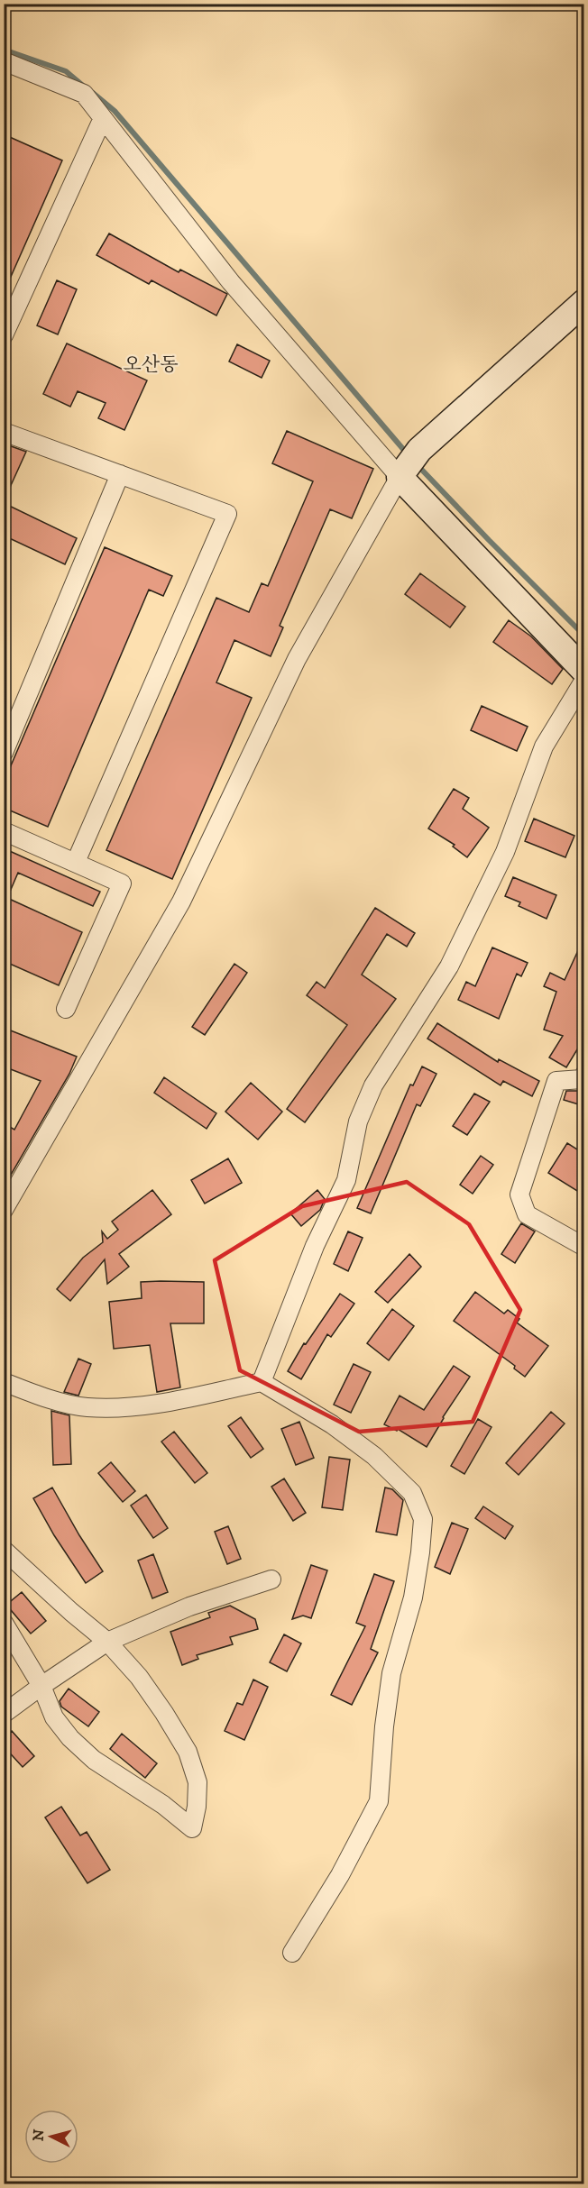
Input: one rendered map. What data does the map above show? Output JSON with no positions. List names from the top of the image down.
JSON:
{
  "districts": ["오산동"],
  "north": "left"
}
